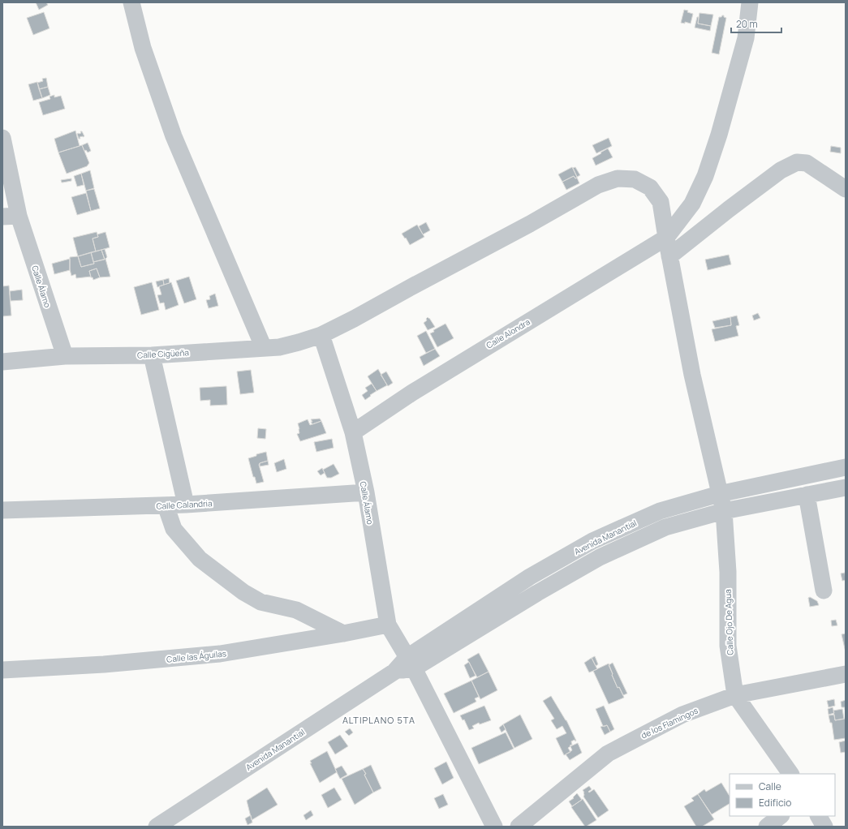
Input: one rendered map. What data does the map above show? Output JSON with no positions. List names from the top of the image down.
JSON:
{
  "streets": {
    "street": [
      "Calle Álamo",
      "Calle Alondra",
      "Calle Cigüeña",
      "Calle Calandria",
      "Avenida Manantial",
      "Calle Ojo De Agua",
      "Calle las Águilas",
      "de los Flamingos"
    ]
  },
  "crossings": [
    ["Calle Álamo", "Calle Alondra"],
    ["Calle Álamo", "Calle Cigüeña"],
    ["Calle Álamo", "Calle Calandria"],
    ["Calle Álamo", "Avenida Manantial"],
    ["Calle Álamo", "Calle las Águilas"],
    ["Calle Alondra", "Calle Cigüeña"],
    ["Calle Alondra", "Calle Ojo De Agua"],
    ["Calle Cigüeña", "Calle Ojo De Agua"],
    ["Avenida Manantial", "Calle Ojo De Agua"],
    ["Calle Ojo De Agua", "de los Flamingos"]
  ],
  "districts": ["ALTIPLANO 5TA"],
  "legend": ["Calle", "Edificio"],
  "scale_bar": "20 m"
}
